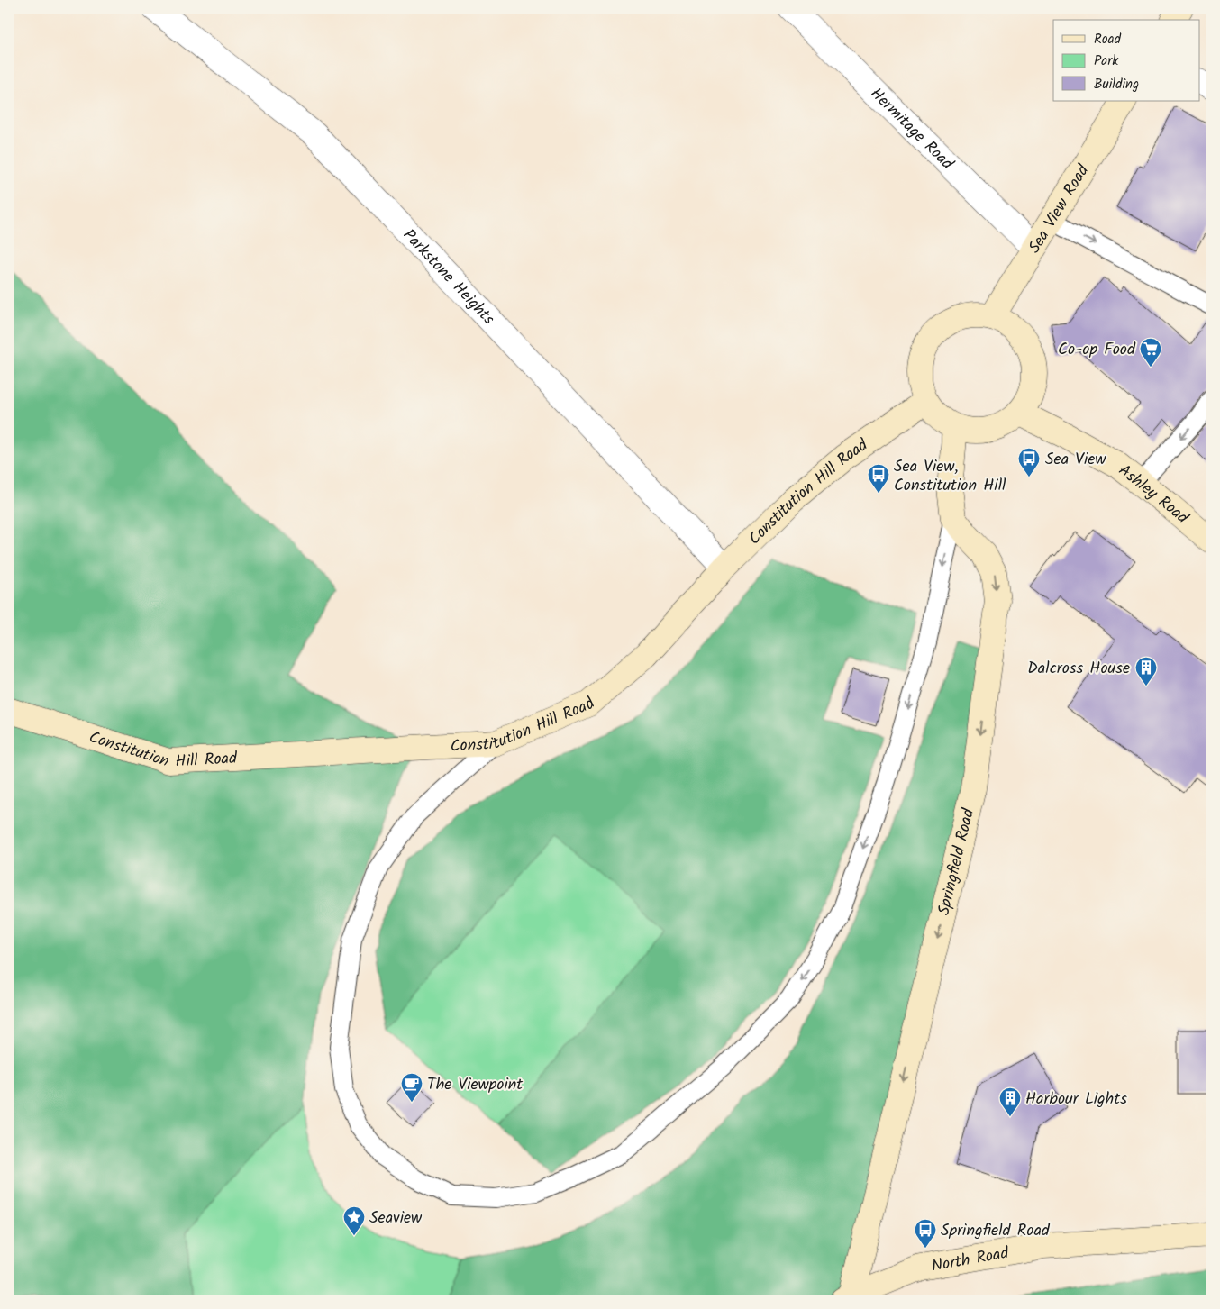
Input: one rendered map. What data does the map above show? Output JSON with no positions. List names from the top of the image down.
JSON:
{
  "streets": {
    "street": [
      "Hermitage Road",
      "Sea View Road",
      "Parkstone Heights",
      "Constitution Hill Road",
      "Ashley Road",
      "Springfield Road",
      "North Road"
    ]
  },
  "crossings": [
    ["Hermitage Road", "Sea View Road"],
    ["Sea View Road", "Constitution Hill Road"],
    ["Sea View Road", "Ashley Road"],
    ["Parkstone Heights", "Constitution Hill Road"],
    ["Constitution Hill Road", "Ashley Road"],
    ["Springfield Road", "North Road"]
  ],
  "one_way": ["Springfield Road"],
  "places": {
    "supermarket": ["Co-op Food"],
    "bus stop": ["Sea View", "Sea View, Constitution Hill", "Springfield Road"],
    "building": ["Dalcross House", "Harbour Lights"],
    "cafe": ["The Viewpoint"],
    "place": ["Seaview"]
  },
  "legend": ["Road", "Park", "Building"]
}
